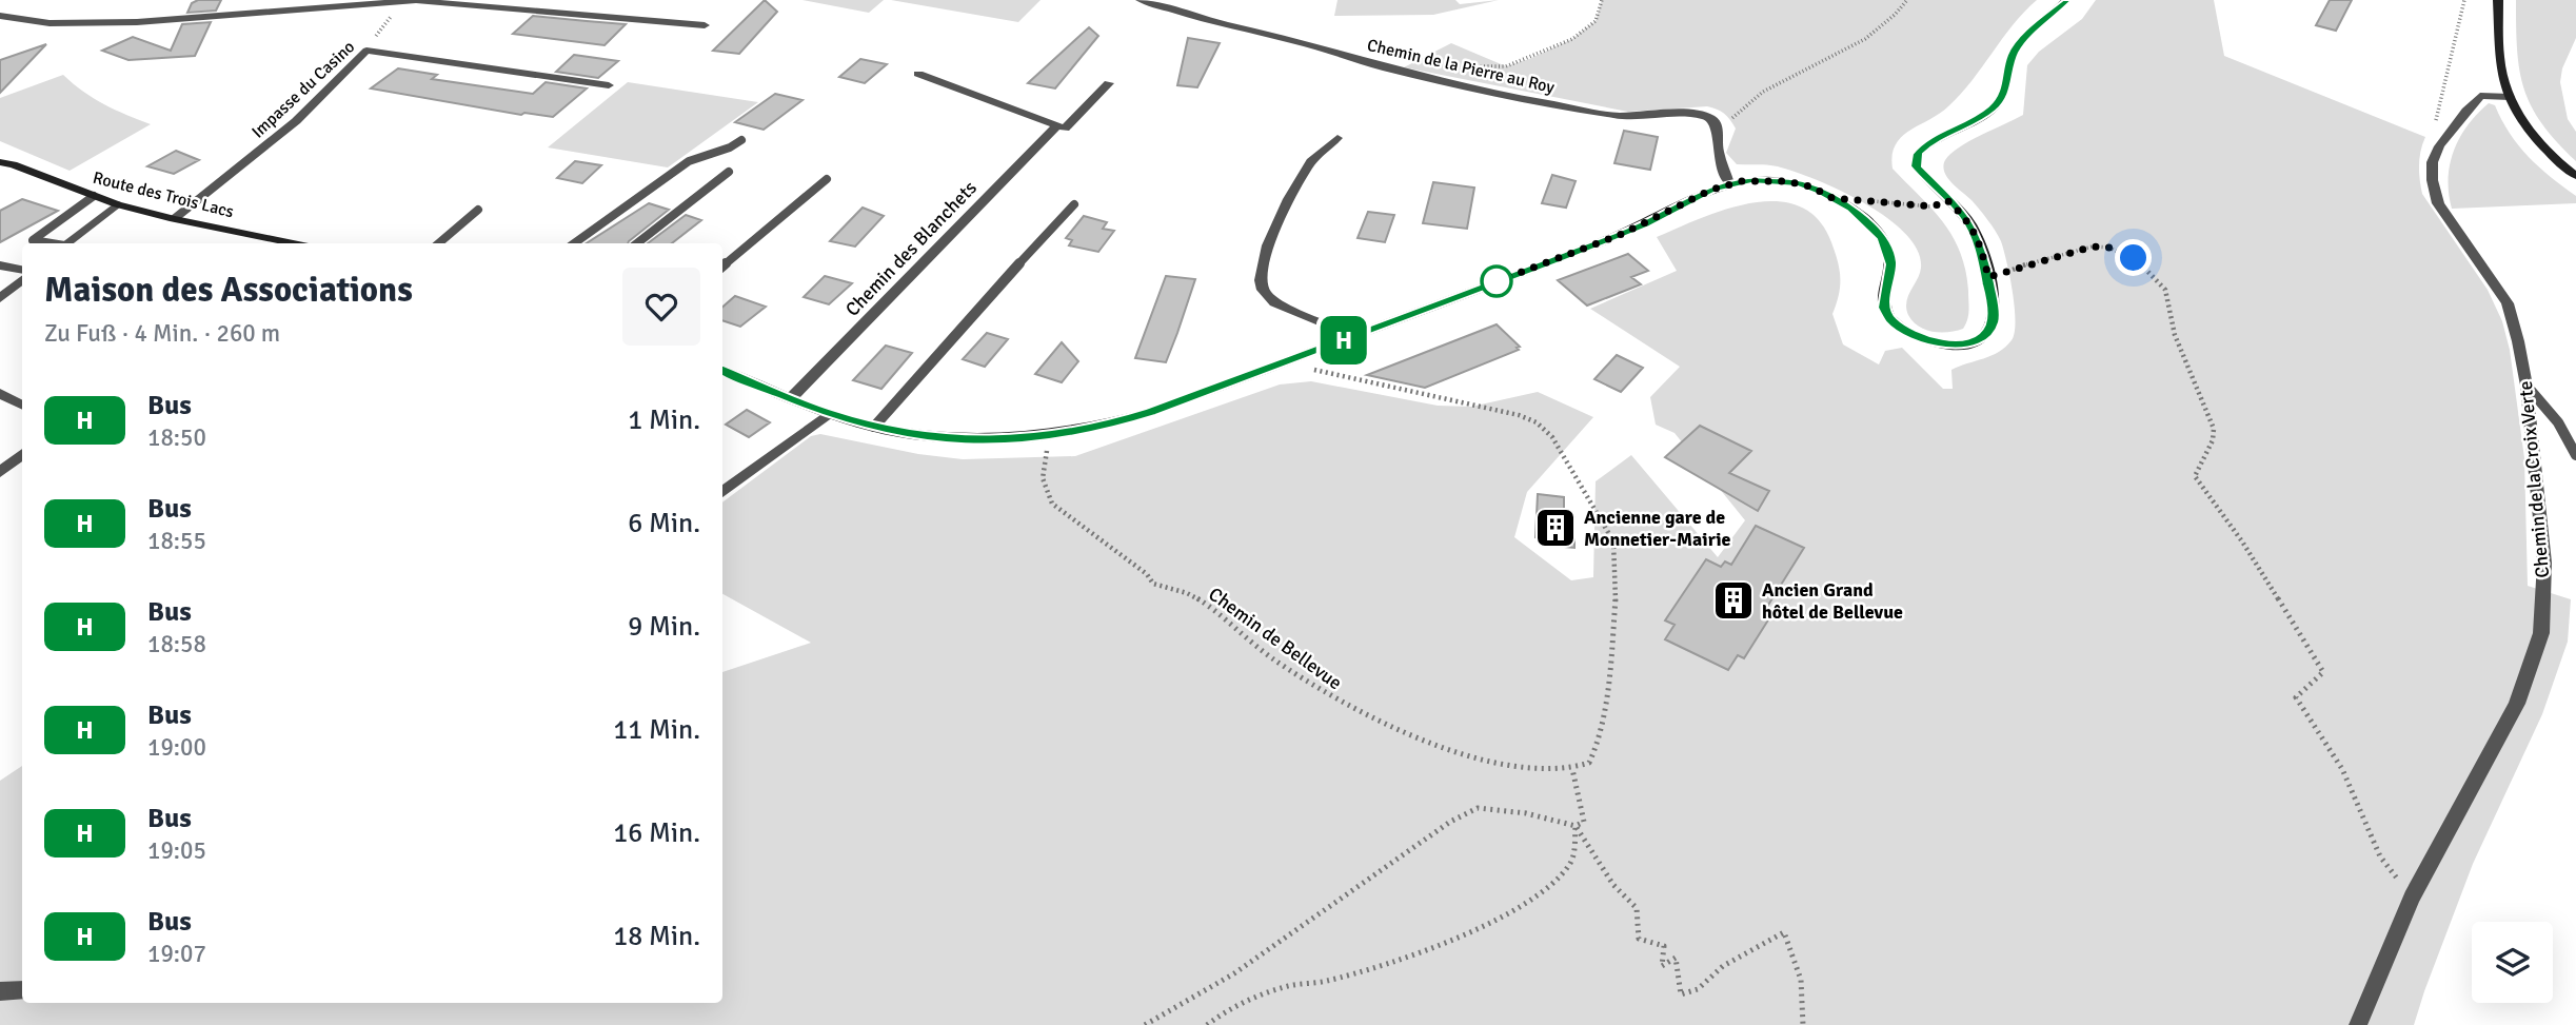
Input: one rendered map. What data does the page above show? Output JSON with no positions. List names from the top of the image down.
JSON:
{
  "streets": {
    "street": [
      "Chemin de la Pierre au Roy",
      "Impasse du Casino",
      "Route des Trois Lacs",
      "Chemin des Blanchets",
      "Chemin de la Croix Verte"
    ],
    "path": ["Chemin de Bellevue"]
  },
  "crossings": [
    ["Impasse du Casino", "Route des Trois Lacs"]
  ],
  "places": {
    "building": ["Ancienne gare de Monnetier-Mairie", "Ancien Grand hôtel de Bellevue"]
  },
  "lines": ["bus line H"],
  "page": {
    "on_map": "H",
    "heading": ["Maison des Associations", "Zu Fuß · 4 Min. · 260 m"],
    "list": [
      {
        "mark": "H",
        "name": "Bus",
        "note": "18:50",
        "value": "1 Min."
      },
      {
        "mark": "H",
        "name": "Bus",
        "note": "18:55",
        "value": "6 Min."
      },
      {
        "mark": "H",
        "name": "Bus",
        "note": "18:58",
        "value": "9 Min."
      },
      {
        "mark": "H",
        "name": "Bus",
        "note": "19:00",
        "value": "11 Min."
      },
      {
        "mark": "H",
        "name": "Bus",
        "note": "19:05",
        "value": "16 Min."
      },
      {
        "mark": "H",
        "name": "Bus",
        "note": "19:07",
        "value": "18 Min."
      }
    ]
  }
}
